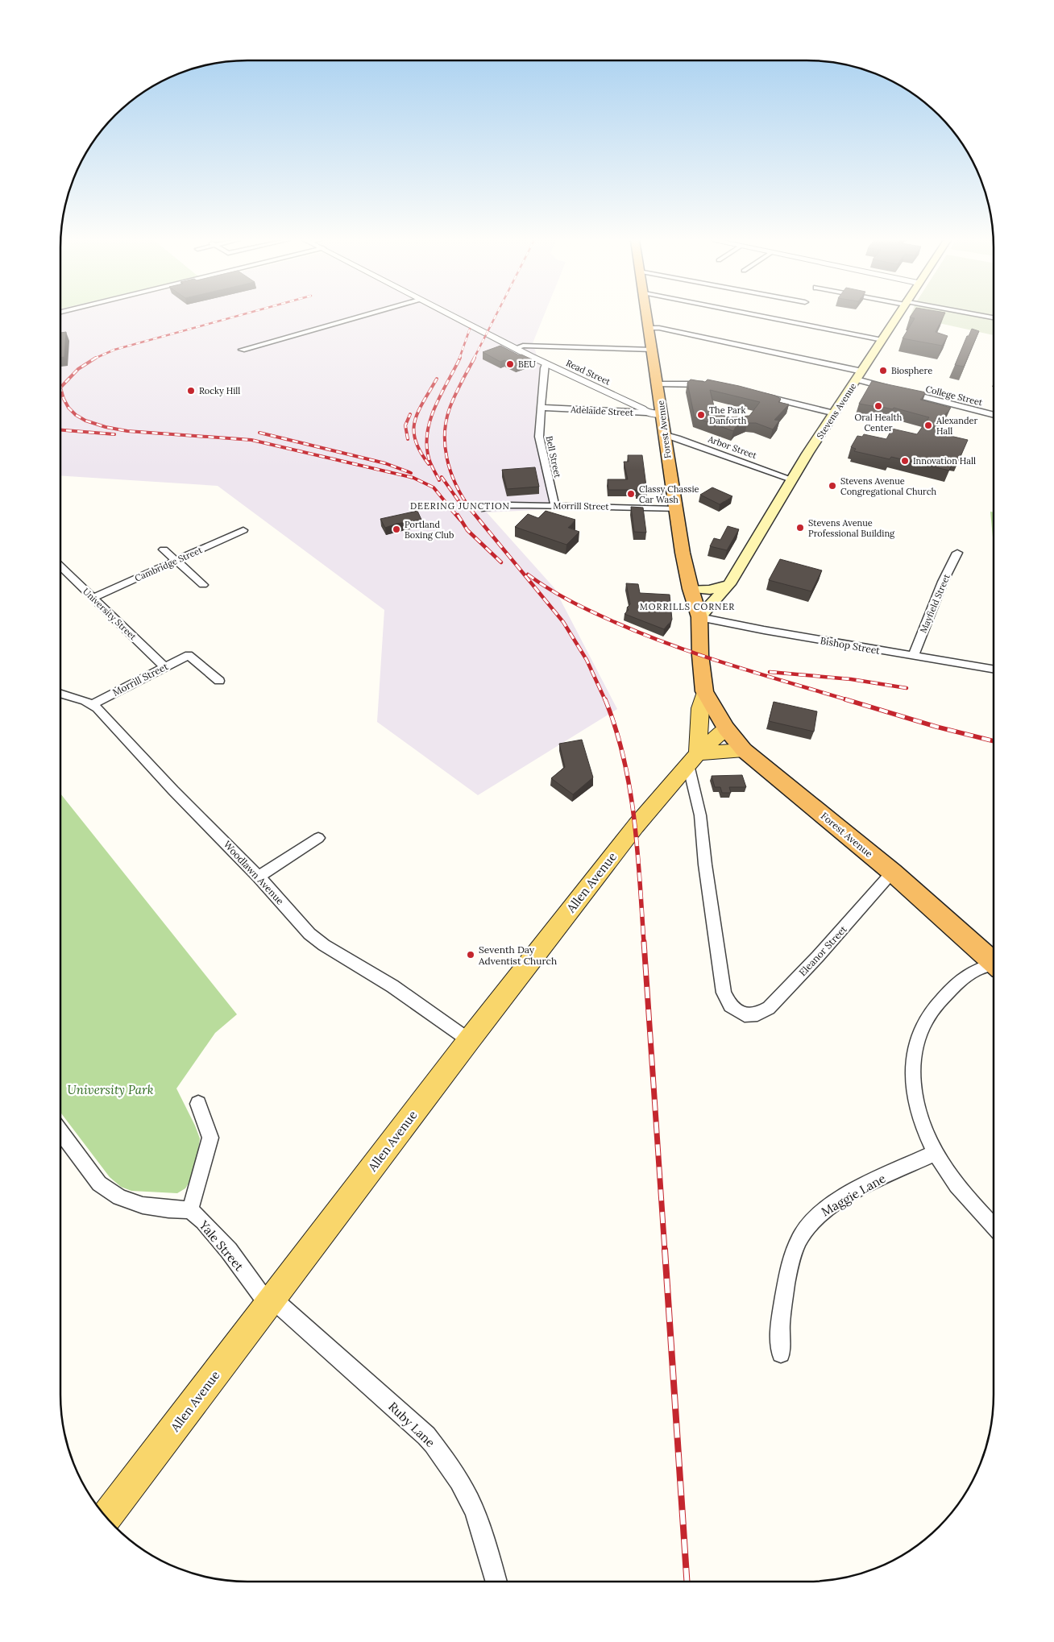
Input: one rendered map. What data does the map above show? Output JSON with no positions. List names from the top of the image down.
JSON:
{
  "streets": {
    "highway": ["Forest Avenue"],
    "main road": ["Stevens Avenue", "Allen Avenue"],
    "street": [
      "Read Street",
      "College Street",
      "Adelaide Street",
      "Arbor Street",
      "Bell Street",
      "Morrill Street",
      "Cambridge Street",
      "Mayfield Street",
      "University Street",
      "Bishop Street",
      "Woodlawn Avenue",
      "Eleanor Street",
      "Maggie Lane",
      "Yale Street",
      "Ruby Lane"
    ]
  },
  "crossings": [
    ["Read Street", "Adelaide Street"],
    ["Read Street", "Bell Street"],
    ["College Street", "Stevens Avenue"],
    ["College Street", "Forest Avenue"],
    ["Adelaide Street", "Forest Avenue"],
    ["Adelaide Street", "Bell Street"],
    ["Stevens Avenue", "Forest Avenue"],
    ["Stevens Avenue", "Arbor Street"],
    ["Stevens Avenue", "Bishop Street"],
    ["Forest Avenue", "Arbor Street"],
    ["Forest Avenue", "Morrill Street"],
    ["Forest Avenue", "Bishop Street"],
    ["Forest Avenue", "Allen Avenue"],
    ["Forest Avenue", "Eleanor Street"],
    ["Bell Street", "Morrill Street"],
    ["Morrill Street", "University Street"],
    ["Morrill Street", "Woodlawn Avenue"],
    ["Cambridge Street", "University Street"],
    ["Mayfield Street", "Bishop Street"],
    ["Woodlawn Avenue", "Allen Avenue"],
    ["Allen Avenue", "Eleanor Street"],
    ["Allen Avenue", "Yale Street"],
    ["Allen Avenue", "Ruby Lane"],
    ["Yale Street", "Ruby Lane"]
  ],
  "districts": ["DEERING JUNCTION", "MORRILLS CORNER"],
  "parks": ["University Park"],
  "places": [
    "BEU",
    "Biosphere",
    "Rocky Hill",
    "Oral Health Center",
    "The Park Danforth",
    "Alexander Hall",
    "Innovation Hall",
    "Stevens Avenue Congregational Church",
    "Classy Chassie Car Wash",
    "Stevens Avenue Professional Building",
    "Portland Boxing Club",
    "Seventh Day Adventist Church"
  ]
}
